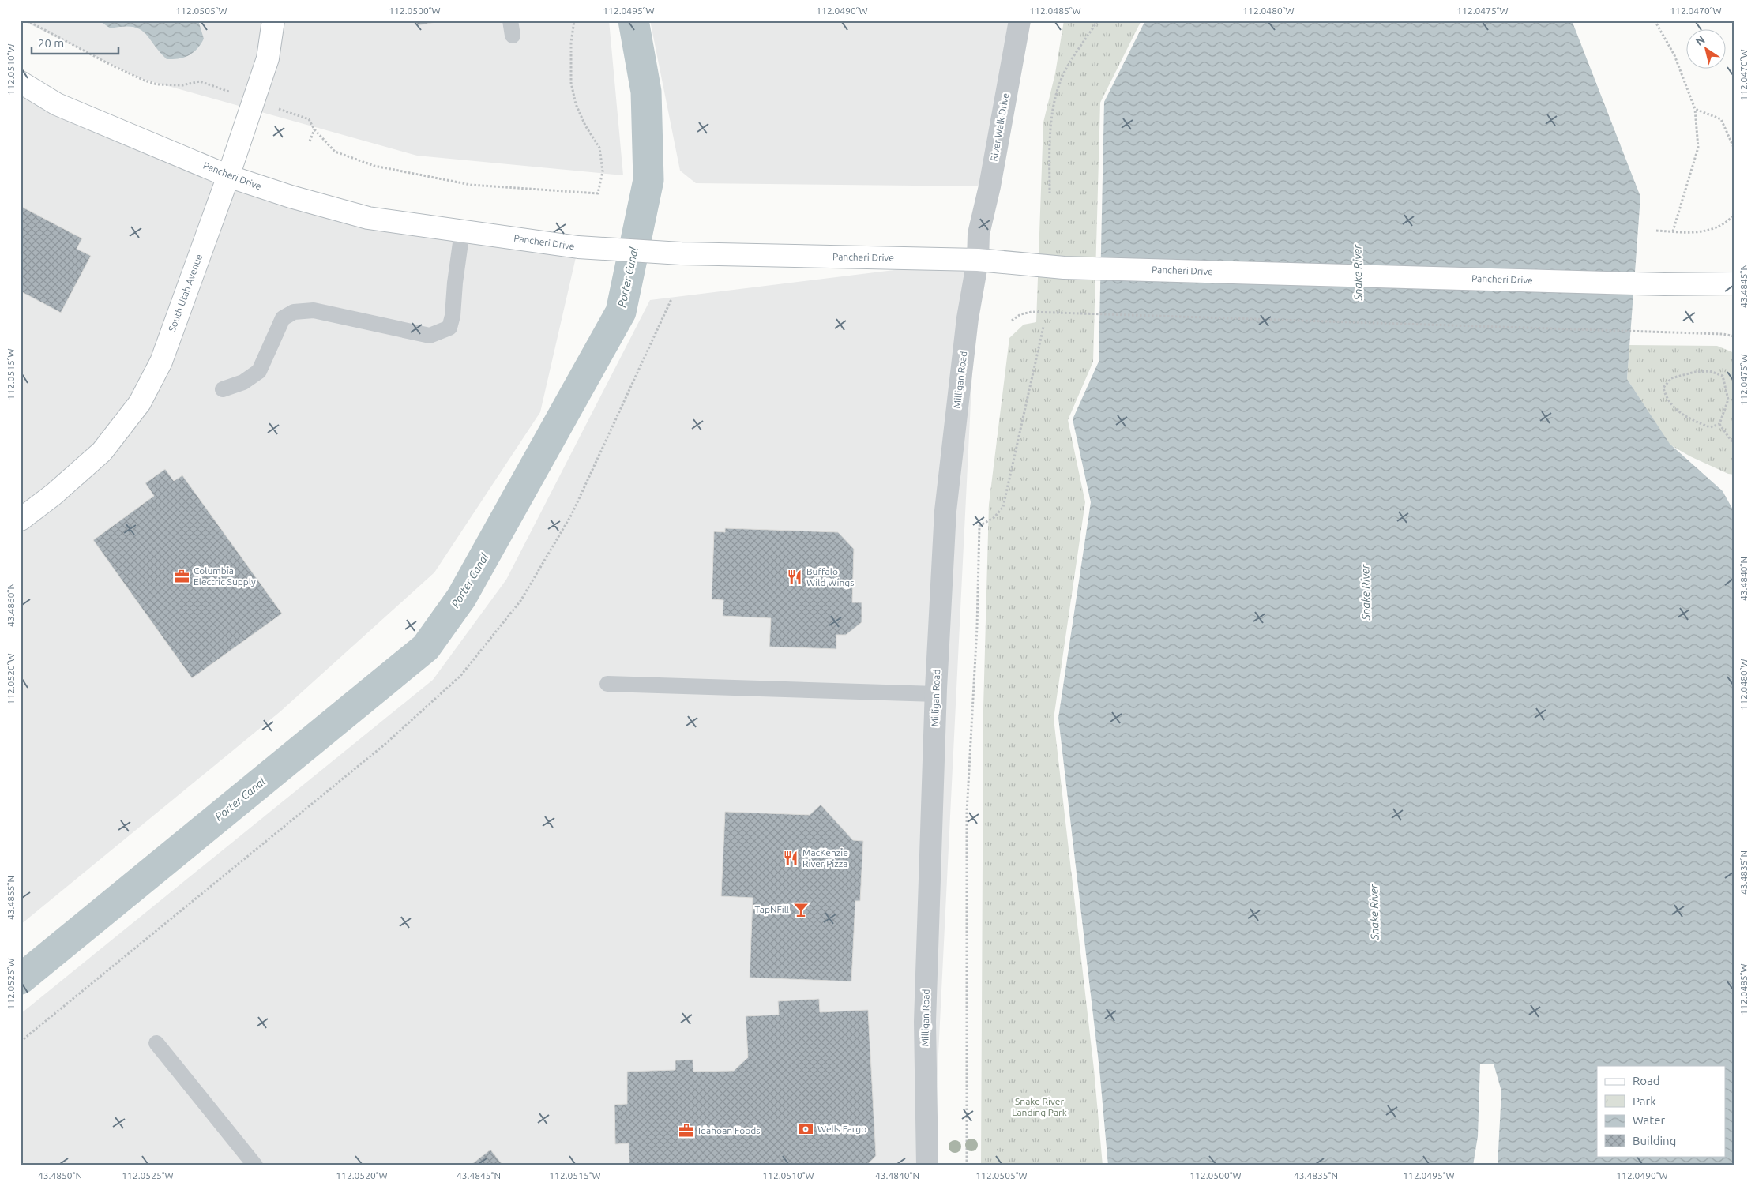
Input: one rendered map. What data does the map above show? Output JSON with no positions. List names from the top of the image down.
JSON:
{
  "streets": {
    "main road": ["Pancheri Drive", "South Utah Avenue"],
    "street": ["River Walk Drive", "Milligan Road"]
  },
  "crossings": [
    ["River Walk Drive", "Milligan Road"],
    ["Pancheri Drive", "South Utah Avenue"],
    ["Pancheri Drive", "Milligan Road"]
  ],
  "water": ["Snake River", "Porter Canal"],
  "parks": ["Snake River Landing Park"],
  "places": {
    "office": ["Columbia Electric Supply", "Idahoan Foods"],
    "restaurant": ["Buffalo Wild Wings", "MacKenzie River Pizza"],
    "bar": ["TapNFill"],
    "bank": ["Wells Fargo"]
  },
  "legend": [
    "Road",
    "Park",
    "Water",
    "Building"
  ],
  "scale_bar": "20 m",
  "north": "top left",
  "coordinates": [
    "112.0505°W",
    "112.0500°W",
    "112.0495°W",
    "112.0490°W",
    "112.0485°W",
    "112.0480°W",
    "112.0475°W",
    "112.0470°W",
    "112.0510°W",
    "43.4845°N",
    "112.0515°W",
    "43.4840°N",
    "43.4860°N",
    "112.0520°W",
    "43.4835°N",
    "43.4855°N",
    "112.0525°W",
    "43.4850°N"
  ]
}
